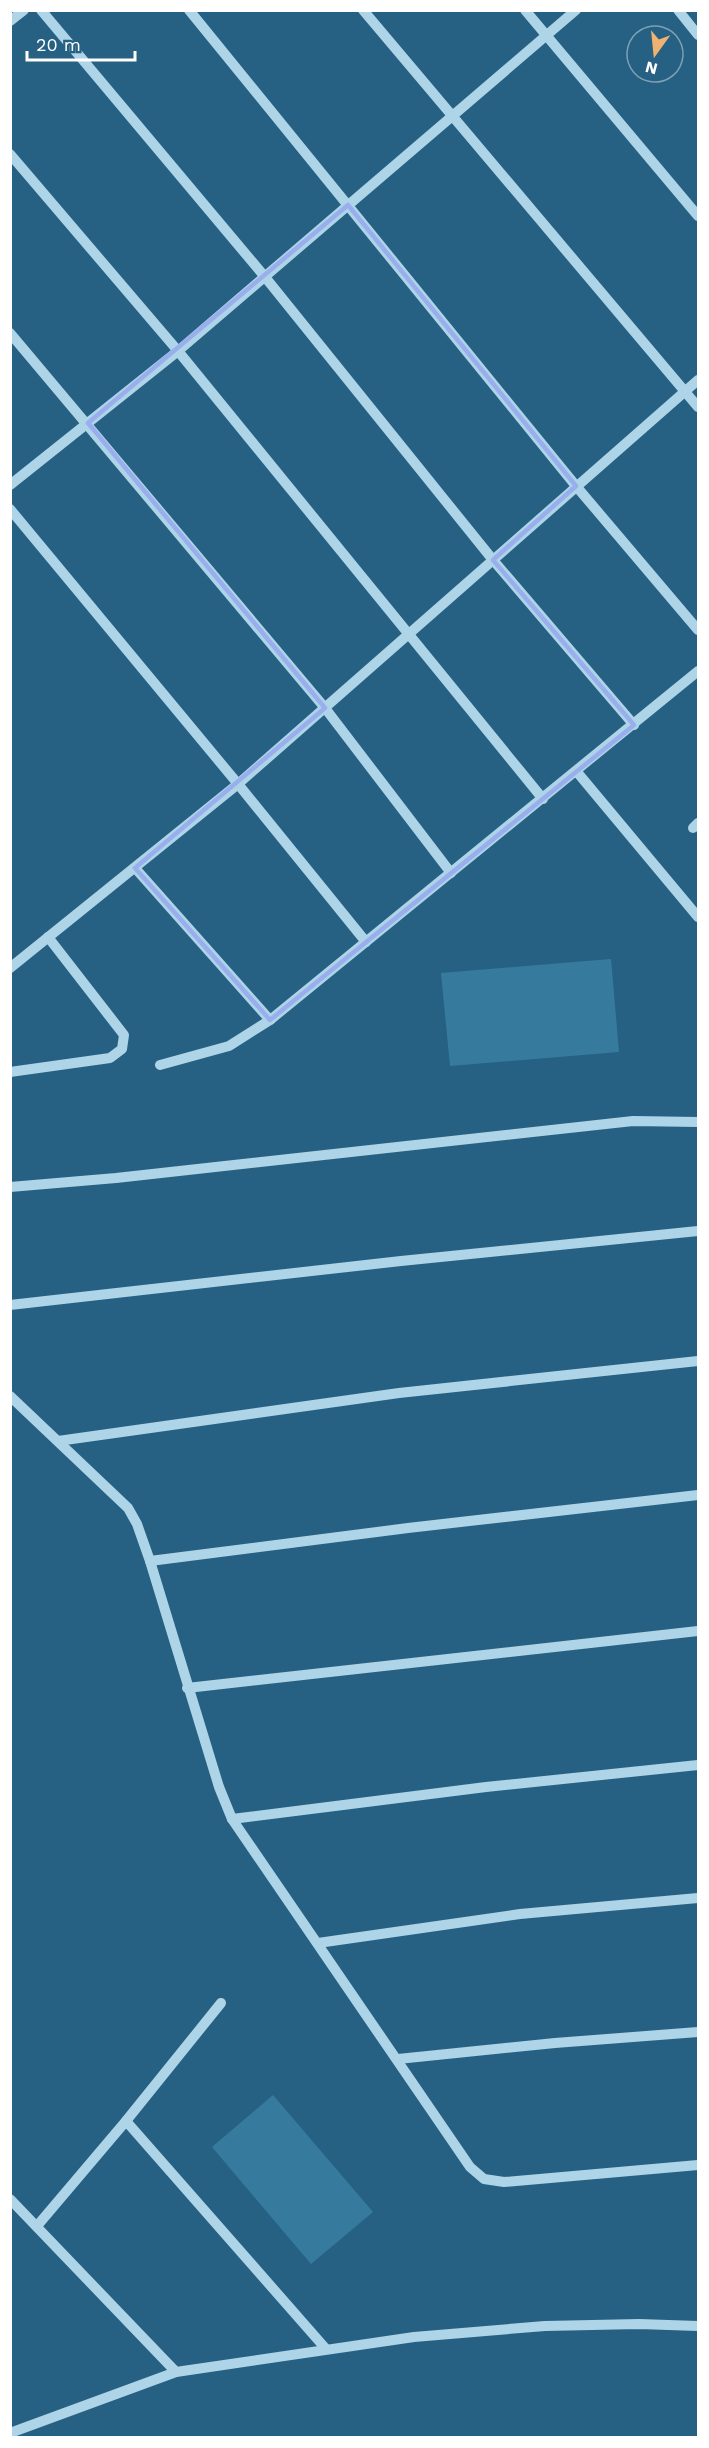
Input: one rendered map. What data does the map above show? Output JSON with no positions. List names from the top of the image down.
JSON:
{
  "scale_bar": "20 m",
  "north": "bottom"
}
